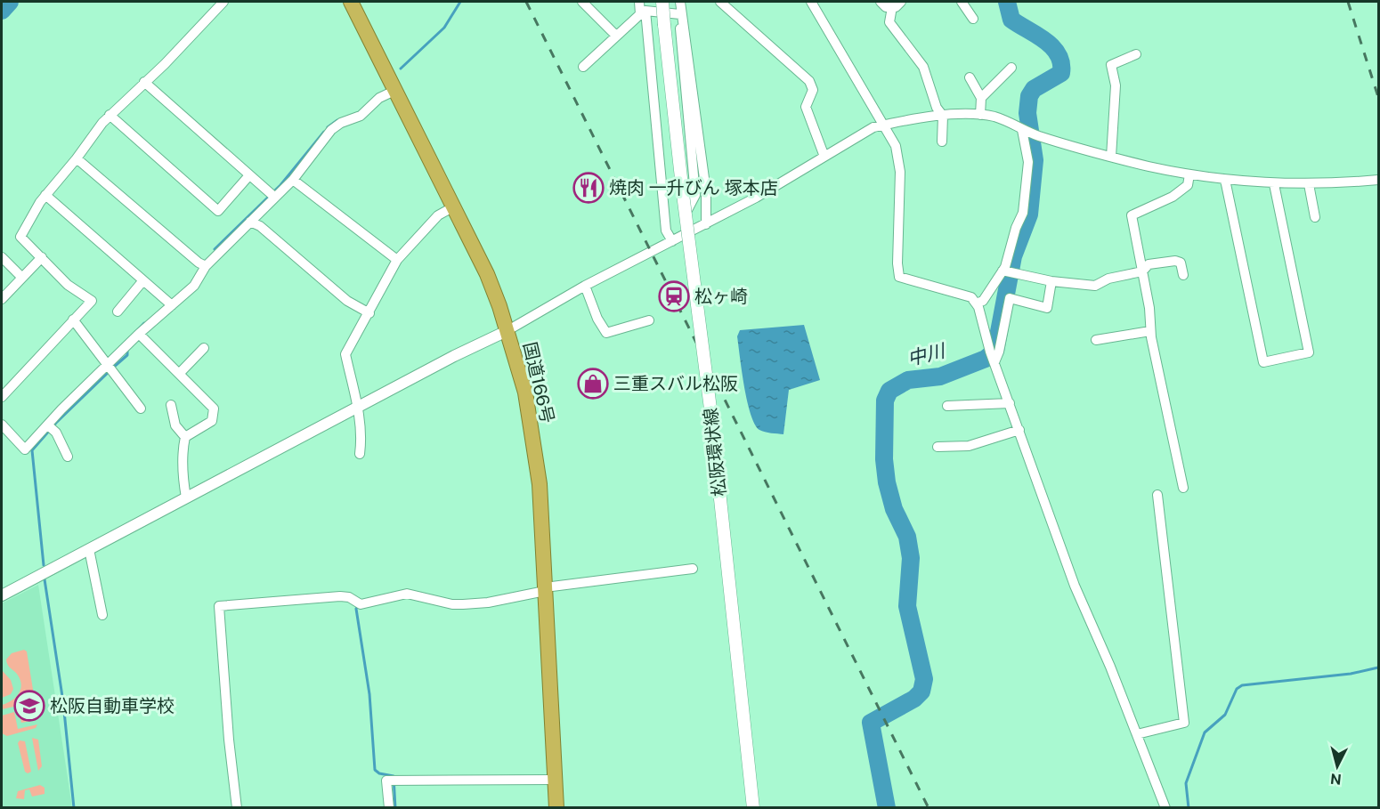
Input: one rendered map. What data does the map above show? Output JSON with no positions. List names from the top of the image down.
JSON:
{
  "streets": {
    "highway": ["国道166号"],
    "main road": ["松阪環状線"]
  },
  "water": ["中川"],
  "places": {
    "restaurant": ["焼肉 一升びん 塚本店"],
    "station": ["松ヶ崎"],
    "shop": ["三重スバル松阪"],
    "school or university": ["松阪自動車学校"]
  },
  "north": "bottom"
}
